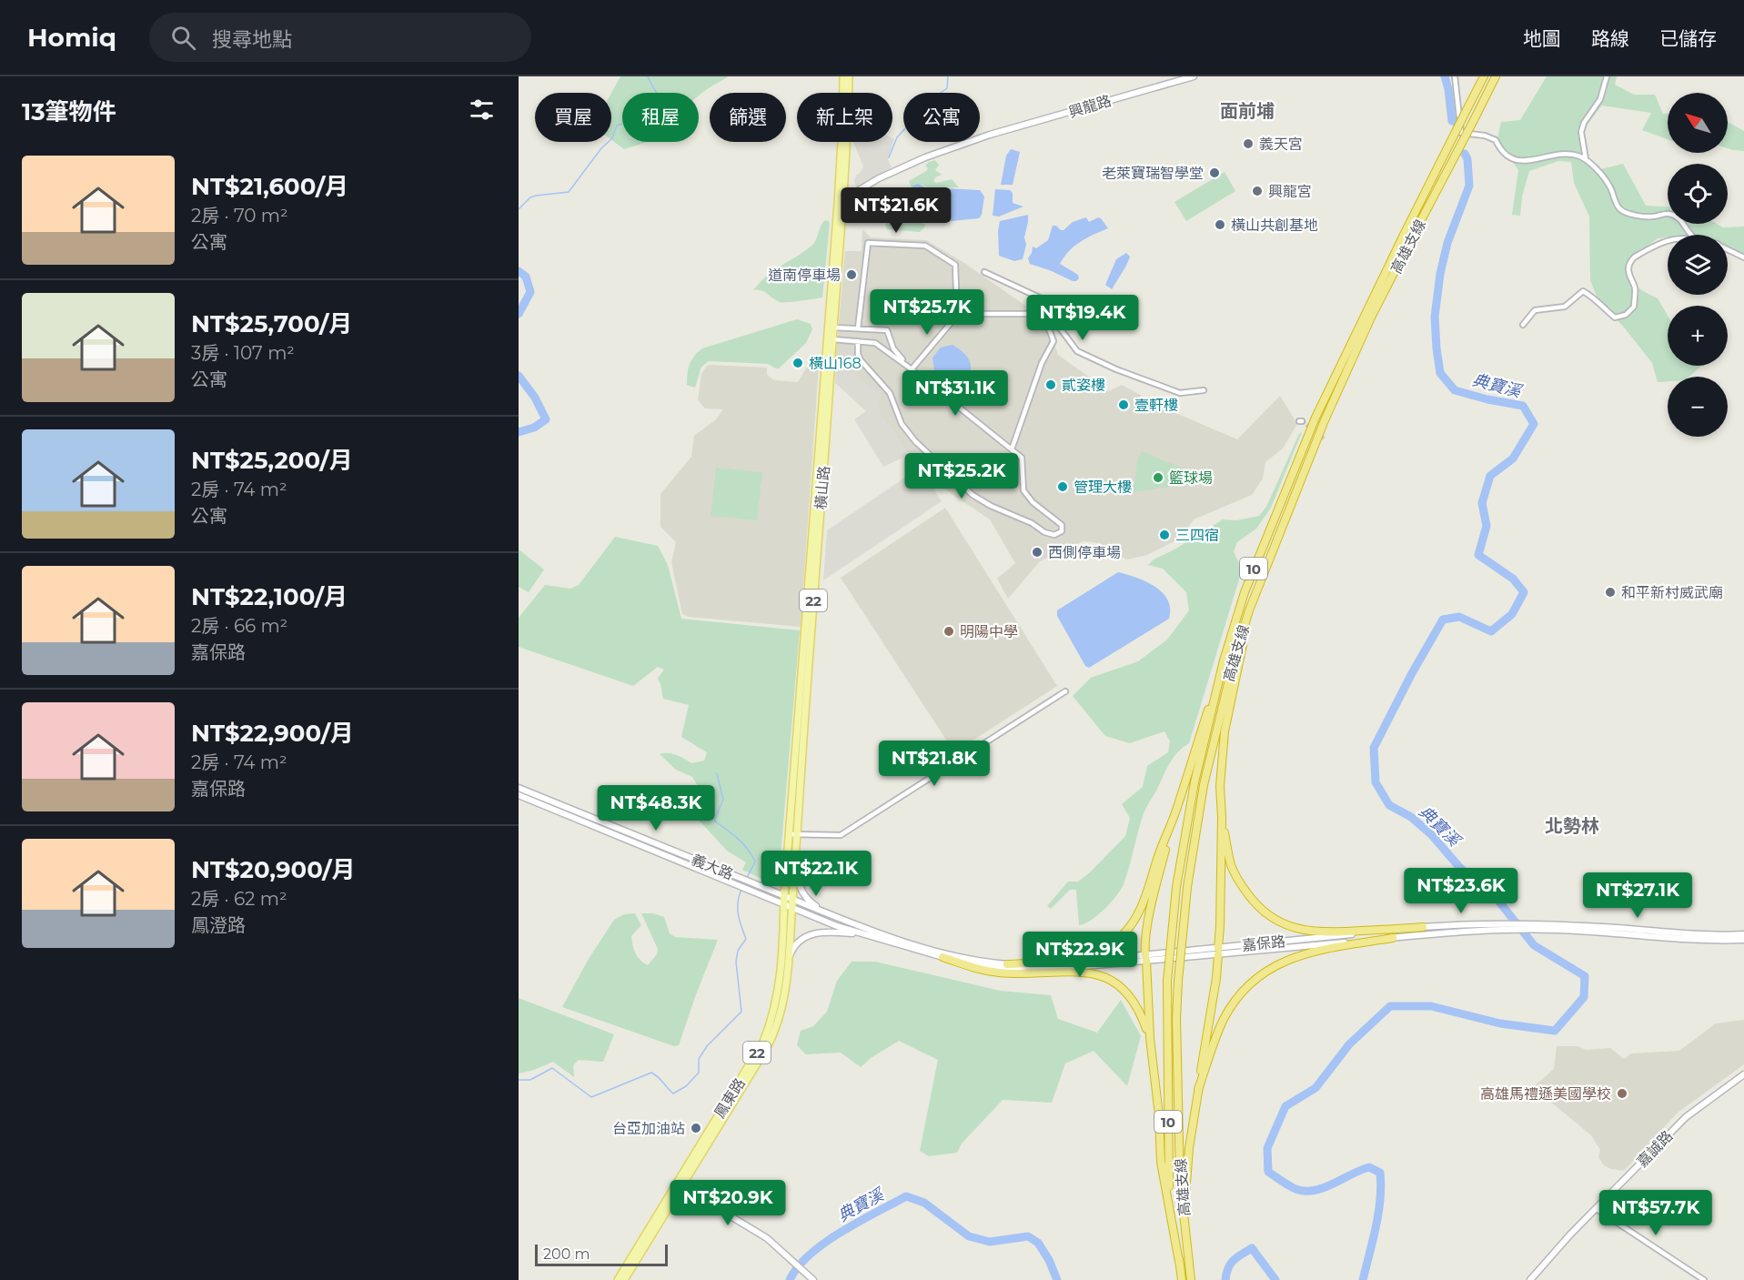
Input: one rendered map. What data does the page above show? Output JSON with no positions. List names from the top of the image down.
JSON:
{
  "streets": {
    "highway": ["高雄支線", "10"],
    "main road": ["橫山路", "22", "鳳東路"],
    "street": [
      "興龍路",
      "義大路",
      "嘉保路",
      "嘉誠路"
    ]
  },
  "crossings": [
    ["興龍路", "橫山路"],
    ["橫山路", "義大路"],
    ["橫山路", "嘉保路"],
    ["橫山路", "鳳東路"],
    ["義大路", "嘉保路"],
    ["義大路", "鳳東路"],
    ["嘉保路", "鳳東路"]
  ],
  "districts": ["面前埔", "北勢林"],
  "water": ["典寶溪"],
  "places": [
    "義天宮",
    "老萊寶瑞智學堂",
    "興龍宮",
    "橫山共創基地",
    "道南停車場",
    "橫山168",
    "貳姿樓",
    "壹軒樓",
    "籃球場",
    "管理大樓",
    "三四宿",
    "西側停車場",
    "和平新村威武廟",
    "明陽中學",
    "高雄馬禮遜美國學校",
    "台亞加油站"
  ],
  "scale_bar": "200 m",
  "north": "top left",
  "page": {
    "header": "Homiq",
    "search": "搜尋地點",
    "nav": ["地圖", "路線", "已儲存"],
    "heading": "13筆物件",
    "map_buttons": ["+", "−"],
    "chip": [
      "買屋",
      "租屋",
      "篩選",
      "新上架",
      "公寓"
    ],
    "list": [
      {
        "name": "NT$21,600/月",
        "note": "2房 · 70 m² · 公寓"
      },
      {
        "name": "NT$25,700/月",
        "note": "3房 · 107 m² · 公寓"
      },
      {
        "name": "NT$25,200/月",
        "note": "2房 · 74 m² · 公寓"
      },
      {
        "name": "NT$22,100/月",
        "note": "2房 · 66 m² · 嘉保路"
      },
      {
        "name": "NT$22,900/月",
        "note": "2房 · 74 m² · 嘉保路"
      },
      {
        "name": "NT$20,900/月",
        "note": "2房 · 62 m² · 鳳澄路"
      }
    ],
    "price": [
      "NT$21.6K",
      "NT$25.7K",
      "NT$19.4K",
      "NT$31.1K",
      "NT$25.2K",
      "NT$21.8K",
      "NT$48.3K",
      "NT$22.1K",
      "NT$23.6K",
      "NT$27.1K",
      "NT$22.9K",
      "NT$20.9K",
      "NT$57.7K"
    ],
    "scale": "200 m"
  }
}
